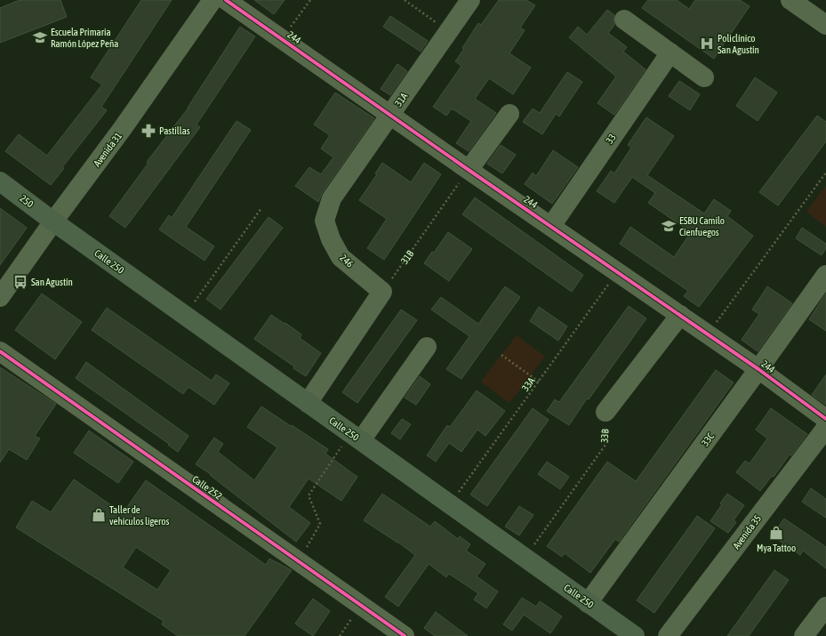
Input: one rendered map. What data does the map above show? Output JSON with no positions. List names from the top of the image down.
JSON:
{
  "streets": {
    "main road": ["250", "Calle 250"],
    "street": [
      "244",
      "31A",
      "33",
      "Avenida 31",
      "246",
      "33C",
      "Calle 252",
      "Avenida 35"
    ],
    "path": ["31B", "33A", "33B"]
  },
  "crossings": [
    ["244", "31A"],
    ["244", "33"],
    ["244", "31B"],
    ["244", "33A"],
    ["244", "33C"],
    ["31A", "246"],
    ["Avenida 31", "250"],
    ["Avenida 31", "Calle 250"],
    ["250", "Calle 250"],
    ["31B", "246"],
    ["Calle 250", "33A"],
    ["Calle 250", "33B"],
    ["Calle 250", "33C"]
  ],
  "places": {
    "school or university": ["Escuela Primaria Ramón López Peña", "ESBU Camilo Cienfuegos"],
    "hospital": ["Policlínico San Agustín"],
    "pharmacy": ["Pastillas"],
    "bus stop": ["San Agustín"],
    "shop": ["Taller de vehículos ligeros", "Mya Tattoo"]
  }
}
